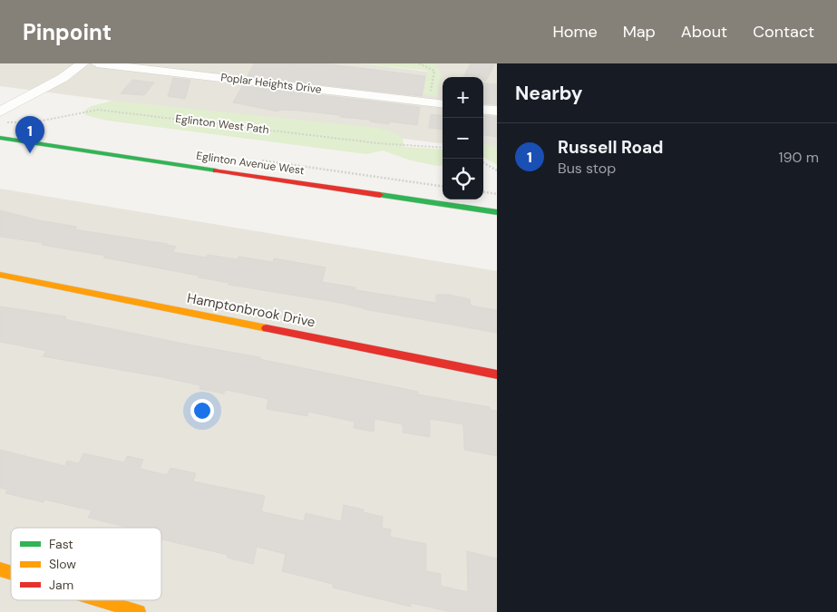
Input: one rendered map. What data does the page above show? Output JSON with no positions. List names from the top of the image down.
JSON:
{
  "streets": {
    "main road": ["Eglinton Avenue West", "Hamptonbrook Drive"],
    "street": ["Poplar Heights Drive"],
    "path": ["Eglinton West Path"]
  },
  "legend": ["Fast", "Slow", "Jam"],
  "page": {
    "header": "Pinpoint",
    "nav": [
      "Home",
      "Map",
      "About",
      "Contact"
    ],
    "heading": "Nearby",
    "map_buttons": ["+", "−"],
    "pins": "1",
    "list": [
      {
        "mark": "1",
        "name": "Russell Road",
        "note": "Bus stop",
        "value": "190 m"
      }
    ]
  }
}
